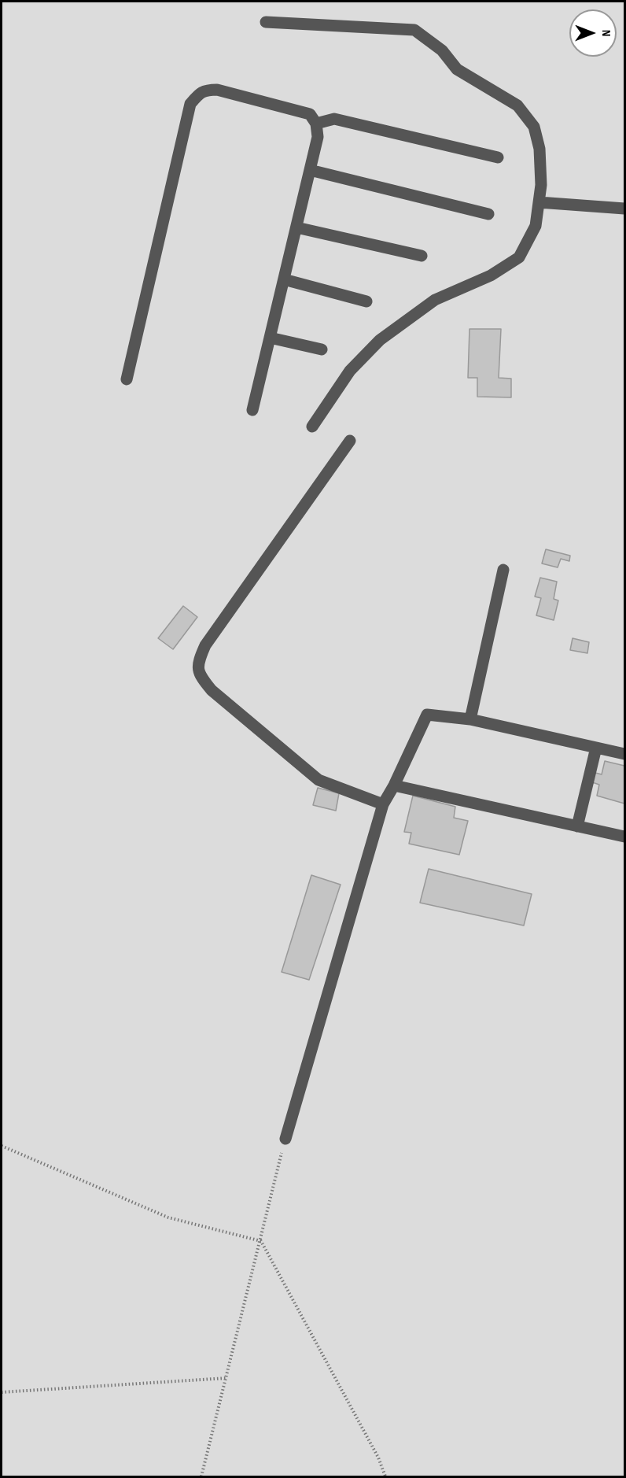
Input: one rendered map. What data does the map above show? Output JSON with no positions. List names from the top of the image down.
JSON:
{
  "north": "right"
}
